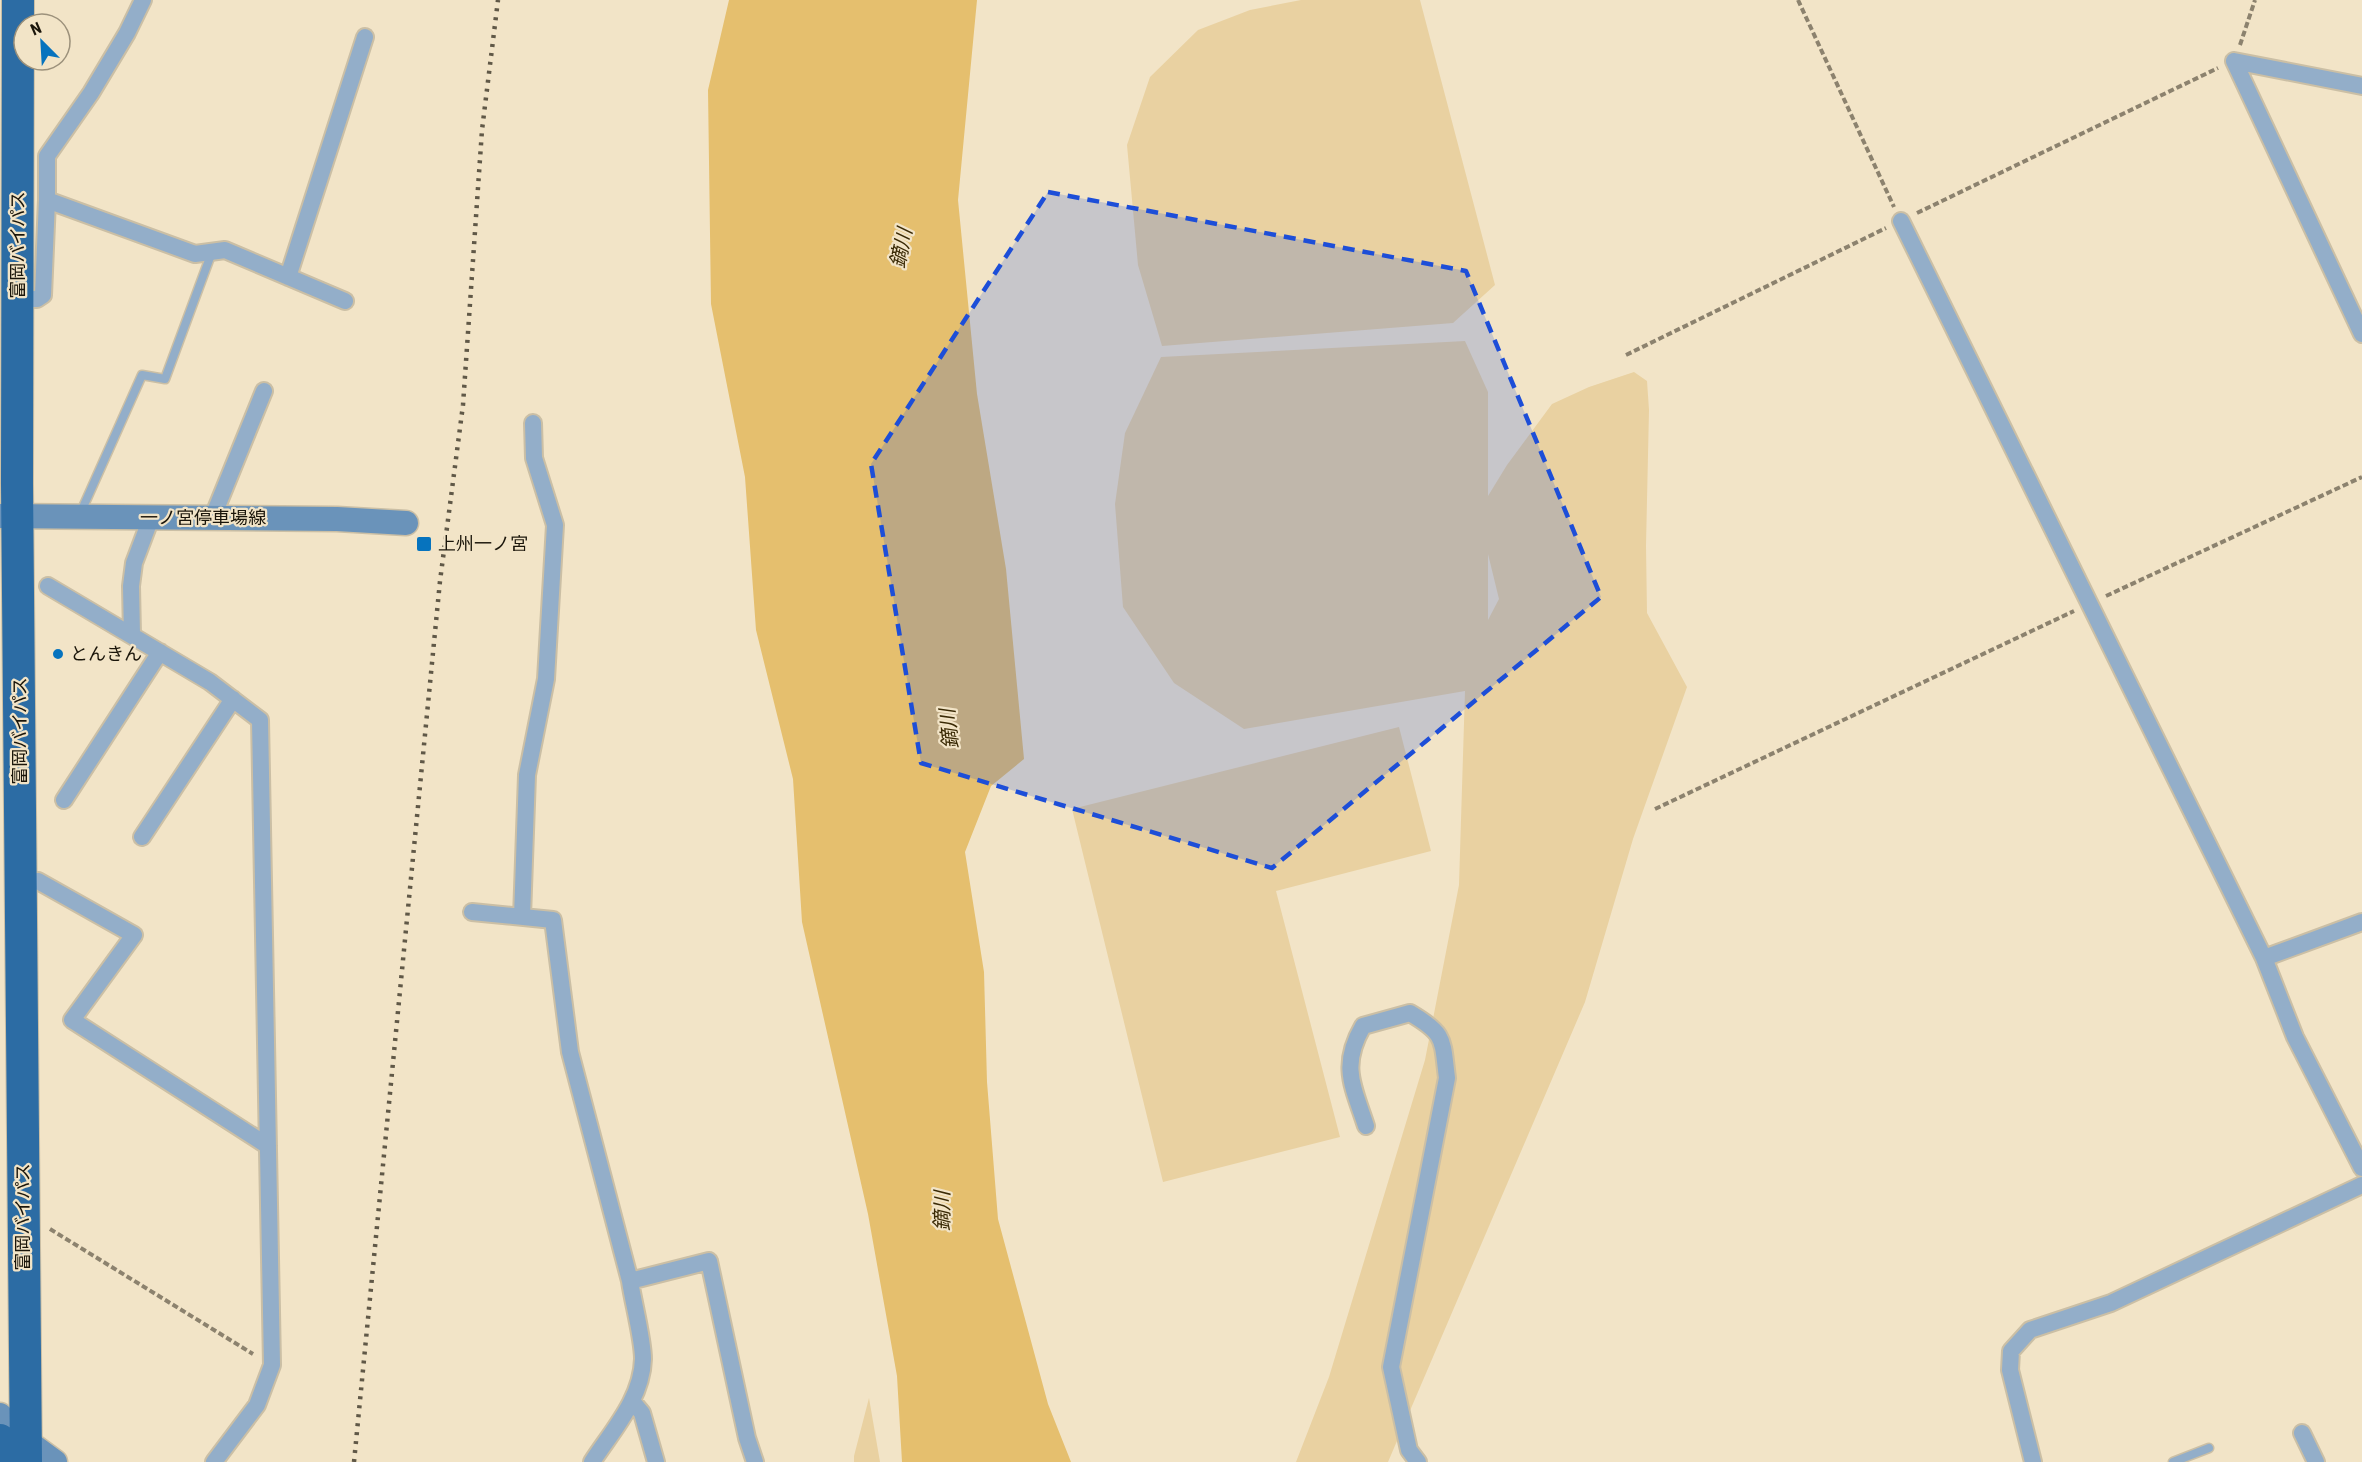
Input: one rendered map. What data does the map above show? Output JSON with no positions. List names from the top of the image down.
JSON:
{
  "streets": {
    "highway": ["富岡バイパス"],
    "main road": ["一ノ宮停車場線"]
  },
  "crossings": [
    ["富岡バイパス", "一ノ宮停車場線"]
  ],
  "water": ["鏑川"],
  "places": {
    "transit": ["上州一ノ宮"],
    "other": ["とんきん"]
  },
  "north": "top left"
}
